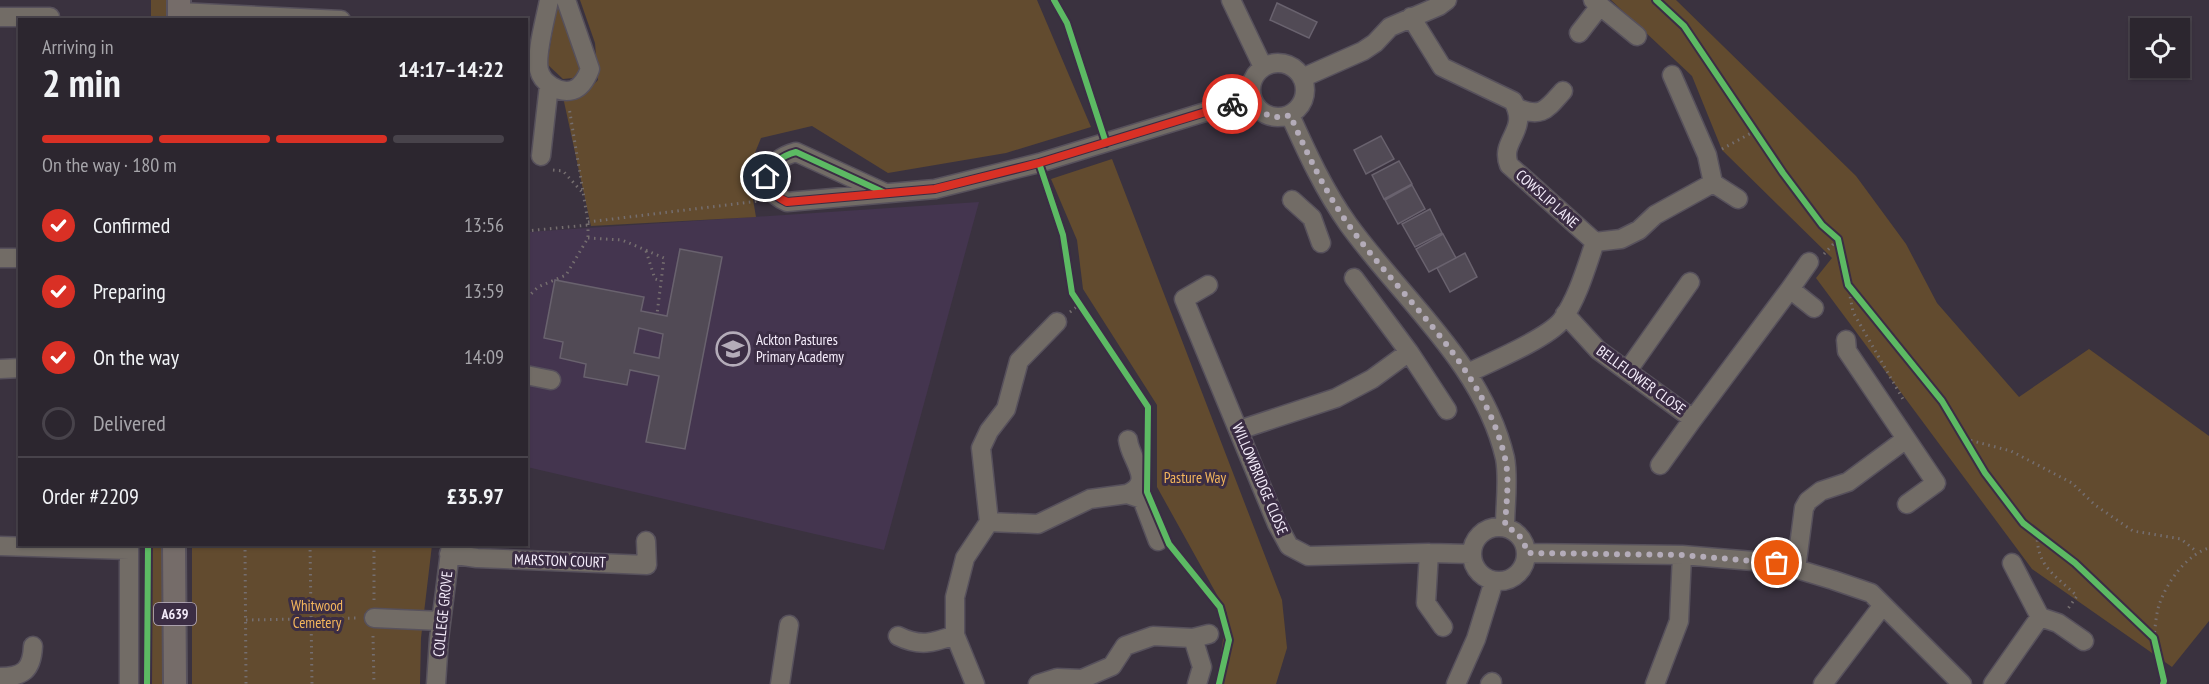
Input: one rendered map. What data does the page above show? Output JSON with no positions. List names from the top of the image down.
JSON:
{
  "streets": {
    "main road": ["A639"],
    "street": [
      "COWSLIP LANE",
      "BELLFLOWER CLOSE",
      "WILLOWBRIDGE CLOSE",
      "MARSTON COURT",
      "COLLEGE GROVE"
    ]
  },
  "crossings": [
    ["MARSTON COURT", "COLLEGE GROVE"]
  ],
  "parks": ["Pasture Way", "Whitwood Cemetery"],
  "places": {
    "school or university": ["Ackton Pastures Primary Academy"]
  },
  "page": {
    "heading": ["2 min", "Arriving in", "14:17–14:22"],
    "panel": ["Order #2209", "£35.97"],
    "bar": "On the way · 180 m",
    "list": [
      ["Confirmed", "13:56"],
      ["Preparing", "13:59"],
      ["On the way", "14:09"],
      "Delivered"
    ]
  }
}
